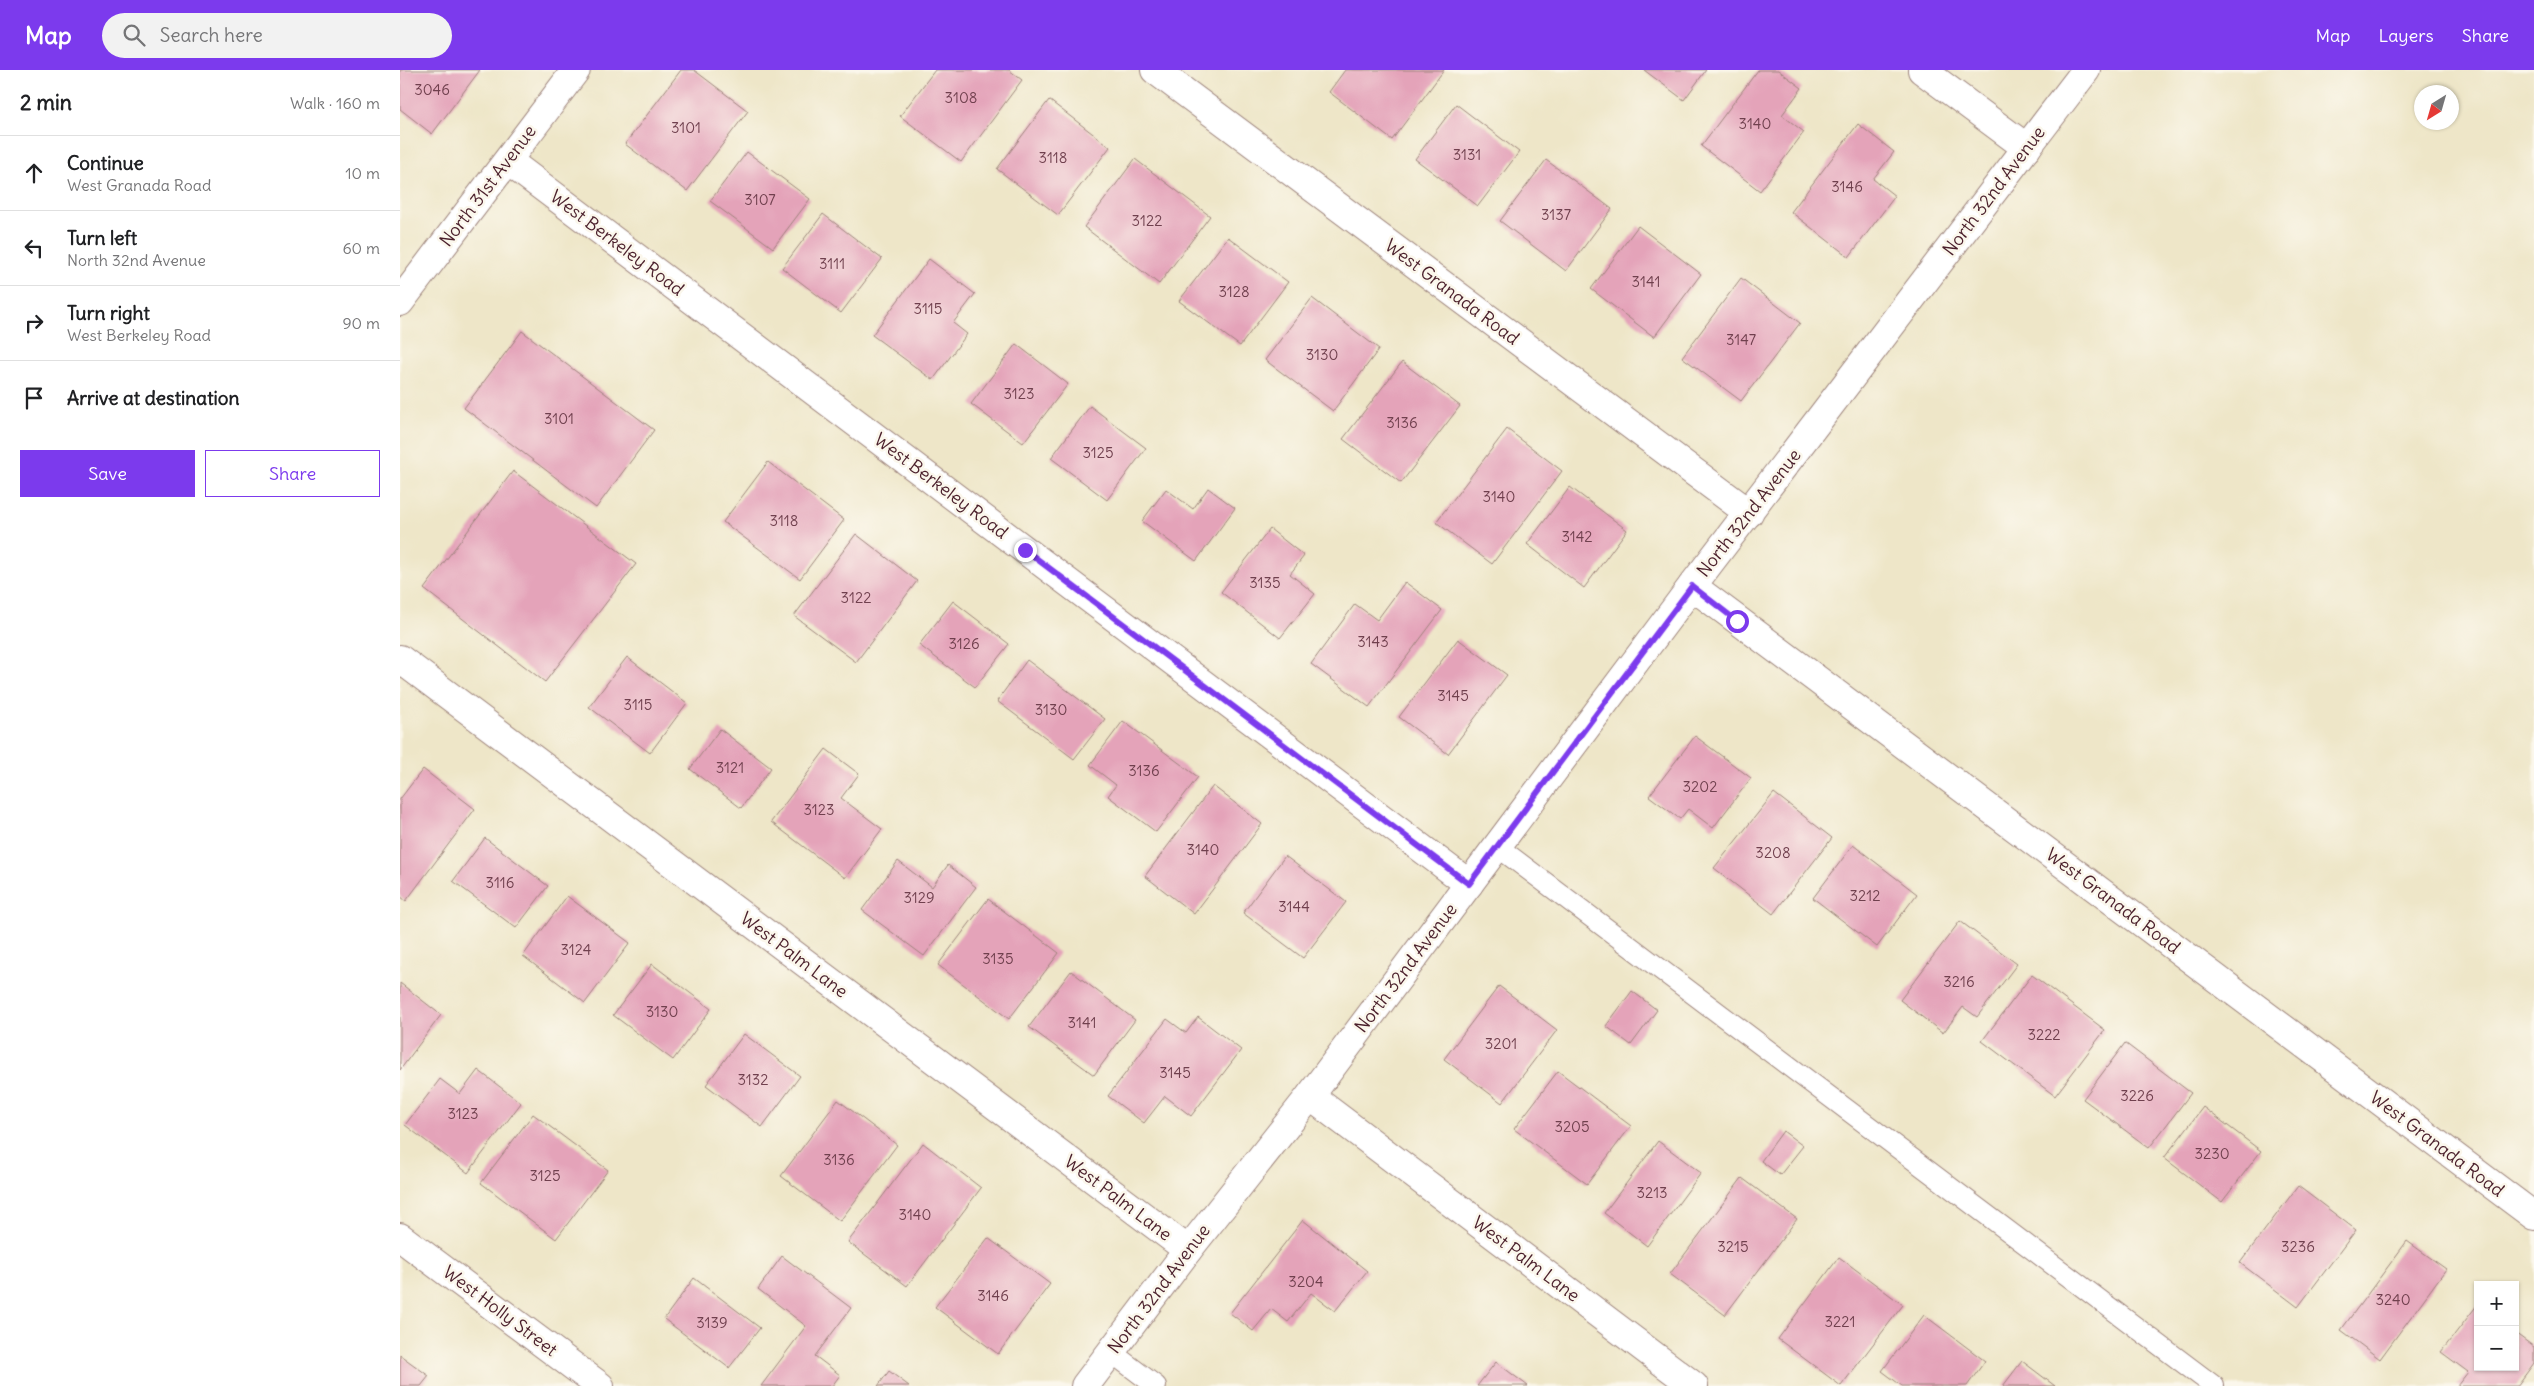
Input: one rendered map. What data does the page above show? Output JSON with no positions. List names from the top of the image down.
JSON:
{
  "streets": {
    "street": [
      "North 31st Avenue",
      "North 32nd Avenue",
      "West Berkeley Road",
      "West Granada Road",
      "West Palm Lane",
      "West Holly Street"
    ]
  },
  "crossings": [
    ["North 31st Avenue", "West Berkeley Road"],
    ["North 32nd Avenue", "West Berkeley Road"],
    ["North 32nd Avenue", "West Granada Road"],
    ["North 32nd Avenue", "West Palm Lane"]
  ],
  "house_numbers": [
    "3046",
    "3108",
    "3140",
    "3101",
    "3131",
    "3118",
    "3146",
    "3107",
    "3137",
    "3122",
    "3111",
    "3141",
    "3128",
    "3115",
    "3147",
    "3130",
    "3123",
    "3101",
    "3136",
    "3125",
    "3140",
    "3118",
    "3142",
    "3135",
    "3122",
    "3143",
    "3126",
    "3145",
    "3115",
    "3130",
    "3121",
    "3136",
    "3202",
    "3123",
    "3140",
    "3208",
    "3116",
    "3212",
    "3129",
    "3144",
    "3124",
    "3135",
    "3216",
    "3130",
    "3141",
    "3222",
    "3201",
    "3145",
    "3132",
    "3226",
    "3123",
    "3205",
    "3230",
    "3136",
    "3125",
    "3213",
    "3140",
    "3215",
    "3236",
    "3204",
    "3146",
    "3240",
    "3221",
    "3139"
  ],
  "north": "bottom left",
  "page": {
    "header": "Map",
    "search": "Search here",
    "nav": ["Map", "Layers", "Share"],
    "heading": ["2 min", "Walk · 160 m"],
    "list": [
      ["Continue", "West Granada Road", "10 m"],
      ["Turn left", "North 32nd Avenue", "60 m"],
      ["Turn right", "West Berkeley Road", "90 m"],
      "Arrive at destination"
    ],
    "buttons": ["Save", "Share"],
    "map_buttons": ["+", "−"]
  }
}
